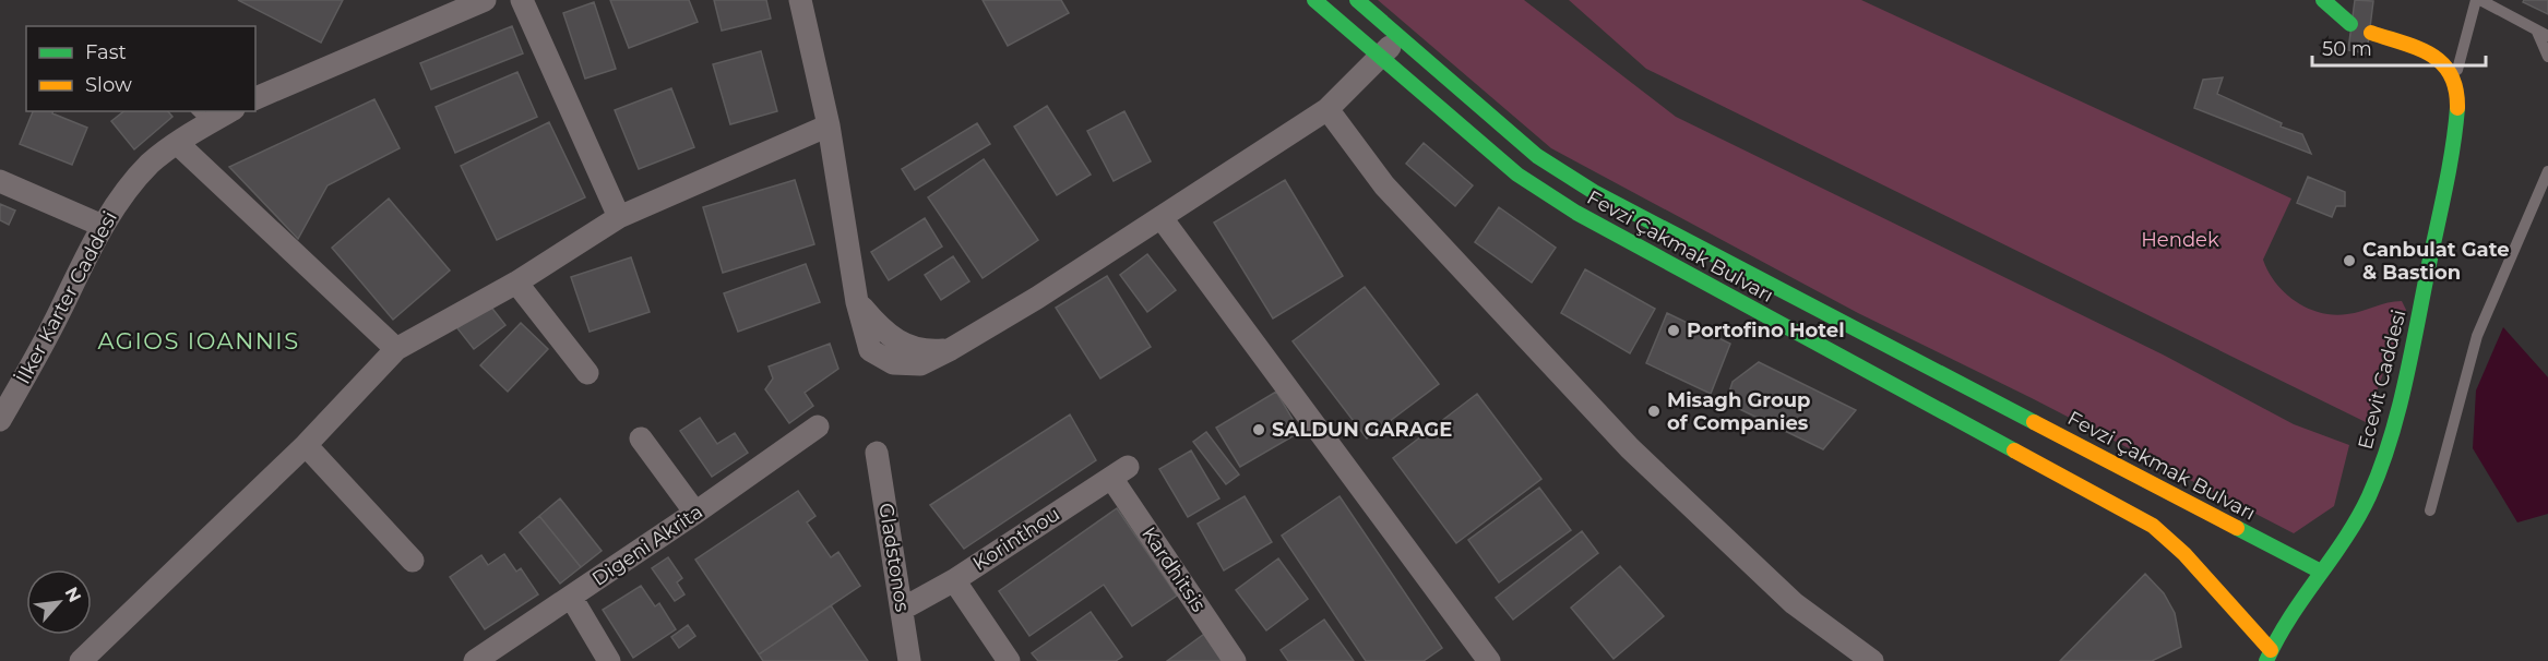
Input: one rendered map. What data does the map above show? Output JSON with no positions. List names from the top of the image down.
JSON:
{
  "streets": {
    "main road": ["Fevzi Çakmak Bulvarı", "Ecevit Caddesi"],
    "street": [
      "İlker Karter Caddesi",
      "Korinthou",
      "Digeni Akrita",
      "Gladstonos",
      "Kardhitsis"
    ]
  },
  "crossings": [
    ["Fevzi Çakmak Bulvarı", "Ecevit Caddesi"],
    ["Korinthou", "Gladstonos"],
    ["Korinthou", "Kardhitsis"]
  ],
  "districts": ["AGIOS IOANNIS"],
  "parks": ["Hendek"],
  "places": [
    "Canbulat Gate & Bastion",
    "Portofino Hotel",
    "Misagh Group of Companies",
    "SALDUN GARAGE"
  ],
  "legend": ["Fast", "Slow"],
  "scale_bar": "50 m",
  "north": "top right"
}
